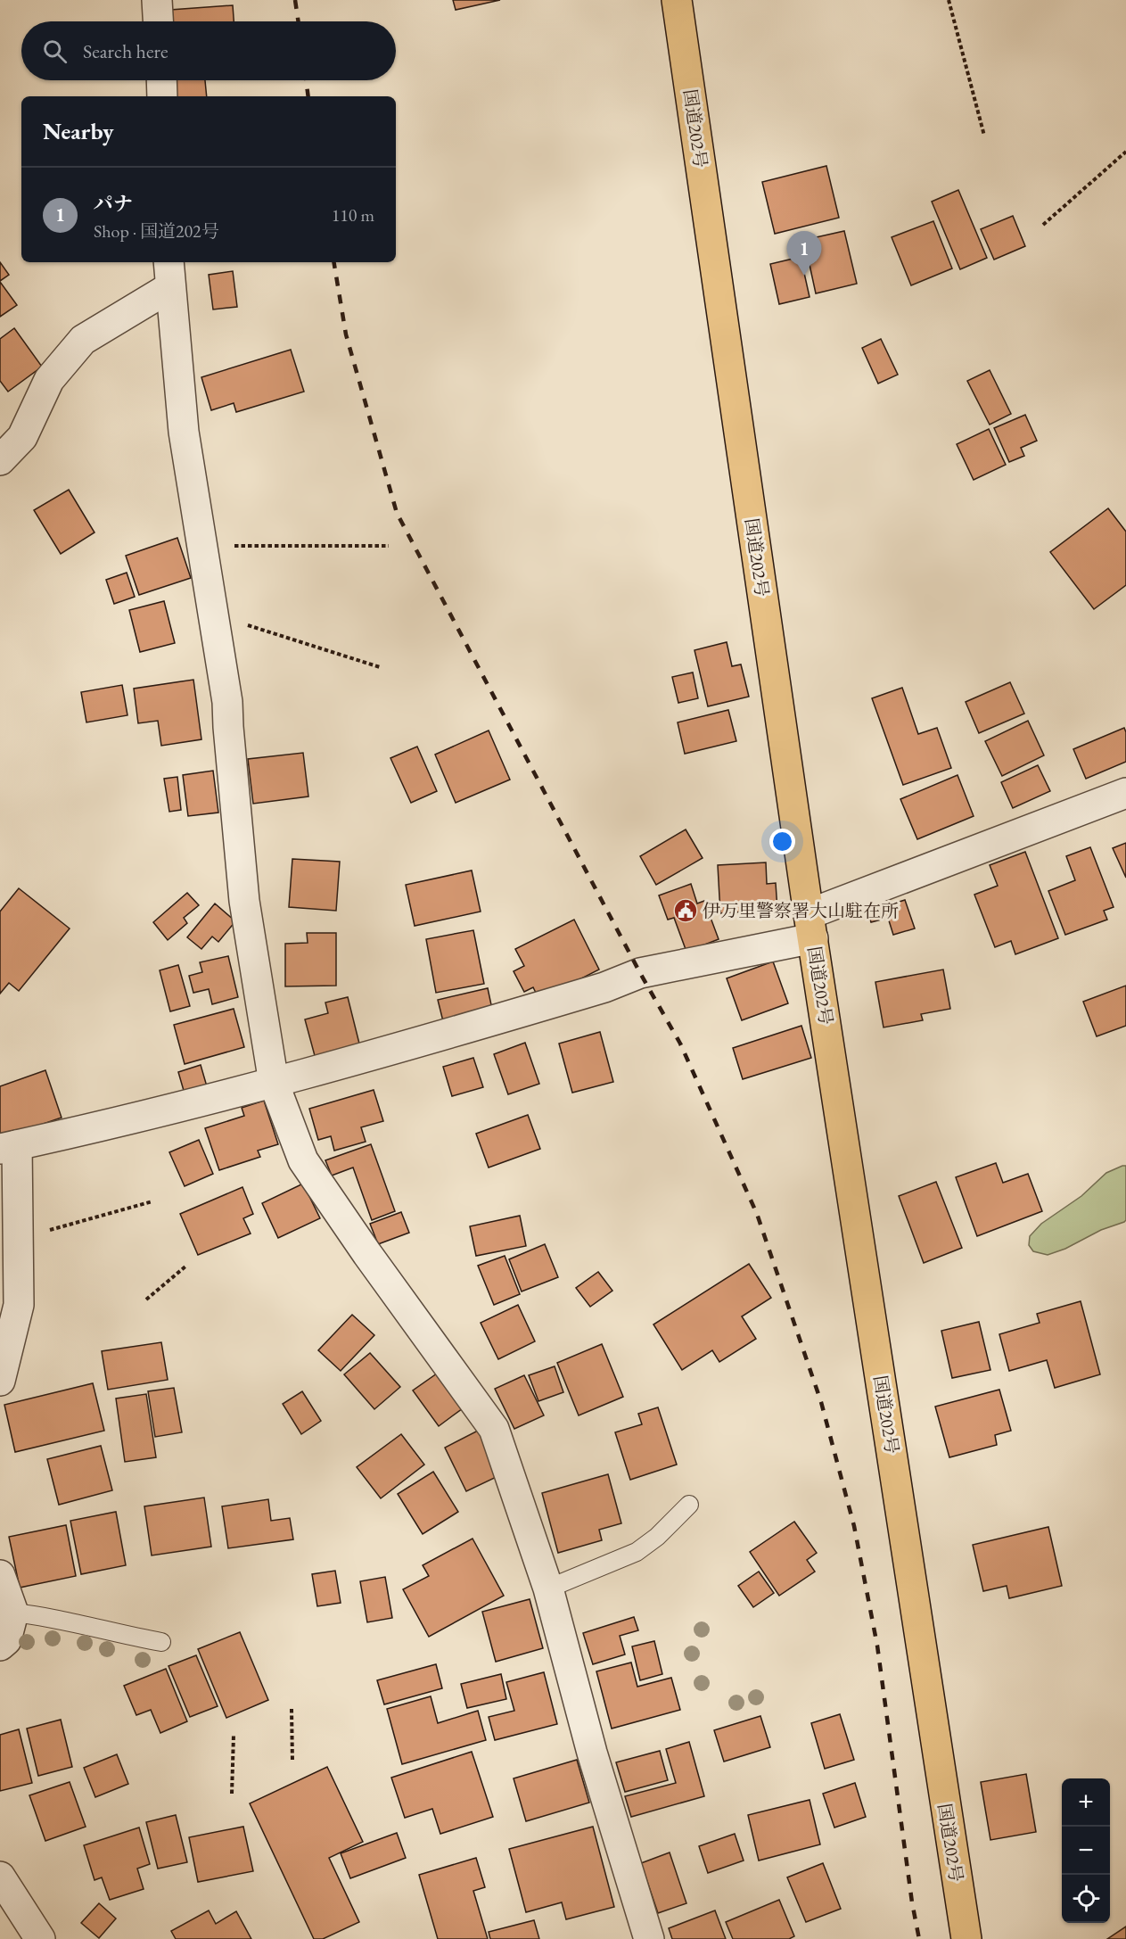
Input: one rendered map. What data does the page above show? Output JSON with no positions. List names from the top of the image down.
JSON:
{
  "streets": {
    "highway": ["国道202号"]
  },
  "places": {
    "public building": ["伊万里警察署大山駐在所"]
  },
  "page": {
    "search": "Search here",
    "heading": "Nearby",
    "list": [
      {
        "mark": "1",
        "name": "パナ",
        "note": "Shop · 国道202号",
        "value": "110 m"
      }
    ],
    "pins": "1",
    "map_buttons": ["+", "−"]
  }
}
